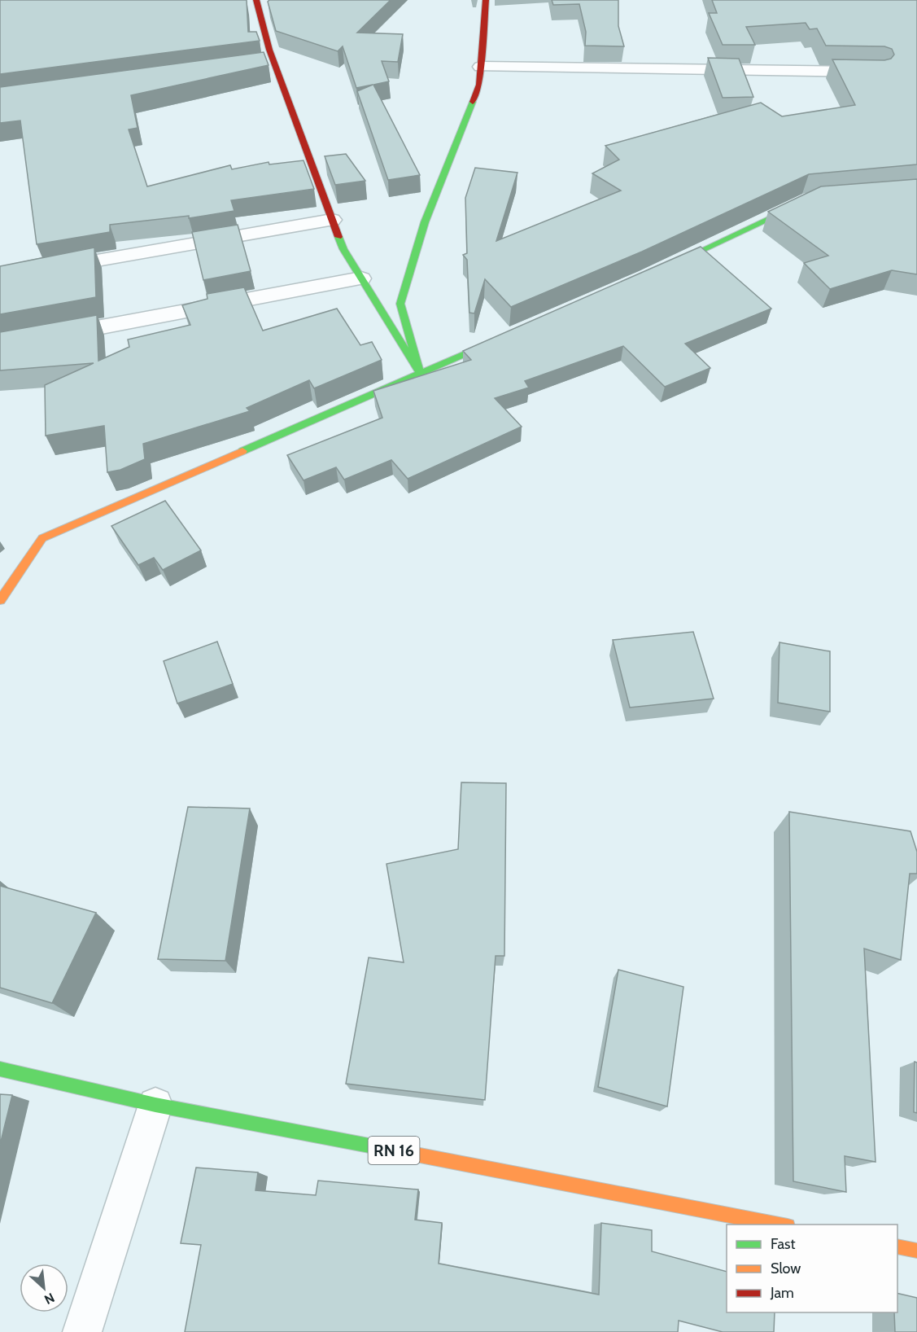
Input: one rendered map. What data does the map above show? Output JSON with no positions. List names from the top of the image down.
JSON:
{
  "streets": {
    "street": ["RN 16"]
  },
  "legend": ["Fast", "Slow", "Jam"],
  "north": "bottom right"
}
